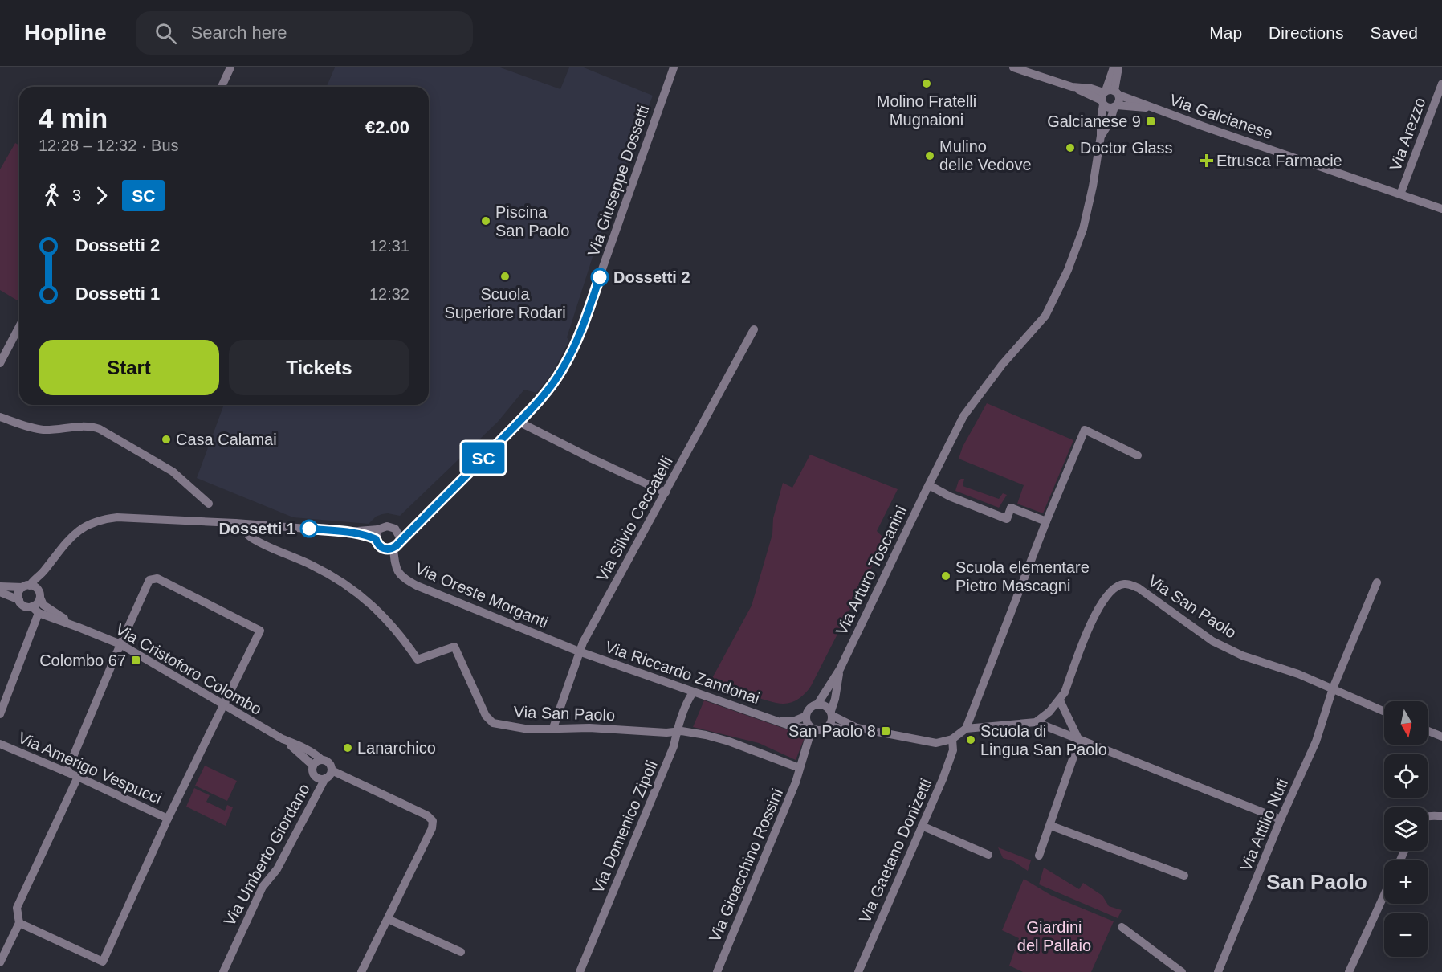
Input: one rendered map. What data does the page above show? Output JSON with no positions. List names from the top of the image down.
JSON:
{
  "streets": {
    "street": [
      "Via Galcianese",
      "Via Arezzo",
      "Via Giuseppe Dossetti",
      "Via Silvio Ceccatelli",
      "Via Arturo Toscanini",
      "Via Oreste Morganti",
      "Via San Paolo",
      "Via Cristoforo Colombo",
      "Via Riccardo Zandonai",
      "Via Amerigo Vespucci",
      "Via Attilio Nuti",
      "Via Domenico Zipoli",
      "Via Gaetano Donizetti",
      "Via Umberto Giordano",
      "Via Gioacchino Rossini"
    ]
  },
  "crossings": [
    ["Via Galcianese", "Via Arezzo"],
    ["Via Giuseppe Dossetti", "Via Oreste Morganti"],
    ["Via Silvio Ceccatelli", "Via Oreste Morganti"],
    ["Via Silvio Ceccatelli", "Via San Paolo"],
    ["Via Silvio Ceccatelli", "Via Riccardo Zandonai"],
    ["Via Arturo Toscanini", "Via Riccardo Zandonai"],
    ["Via Oreste Morganti", "Via Riccardo Zandonai"],
    ["Via San Paolo", "Via Attilio Nuti"],
    ["Via San Paolo", "Via Domenico Zipoli"],
    ["Via San Paolo", "Via Gioacchino Rossini"],
    ["Via Cristoforo Colombo", "Via Umberto Giordano"],
    ["Via Riccardo Zandonai", "Via Domenico Zipoli"]
  ],
  "districts": ["San Paolo"],
  "parks": ["Giardini del Pallaio"],
  "places": {
    "other": [
      "Molino Fratelli Mugnaioni",
      "Doctor Glass",
      "Mulino delle Vedove",
      "Piscina San Paolo",
      "Scuola Superiore Rodari",
      "Dossetti 2",
      "Casa Calamai",
      "Dossetti 1",
      "Scuola elementare Pietro Mascagni",
      "Scuola di Lingua San Paolo",
      "Lanarchico"
    ],
    "transit": ["Galcianese 9", "Colombo 67", "San Paolo 8"],
    "health": ["Etrusca Farmacie"]
  },
  "lines": ["bus line SC"],
  "north": "bottom",
  "page": {
    "header": "Hopline",
    "search": "Search here",
    "nav": ["Map", "Directions", "Saved"],
    "on_map": "SC",
    "heading": ["4 min", "12:28 – 12:32 · Bus", "€2.00"],
    "legs": ["3", "SC"],
    "list": [
      {
        "name": "Dossetti 2",
        "value": "12:31"
      },
      {
        "name": "Dossetti 1",
        "value": "12:32"
      }
    ],
    "buttons": ["Start", "Tickets"],
    "map_buttons": ["+", "−"]
  }
}
